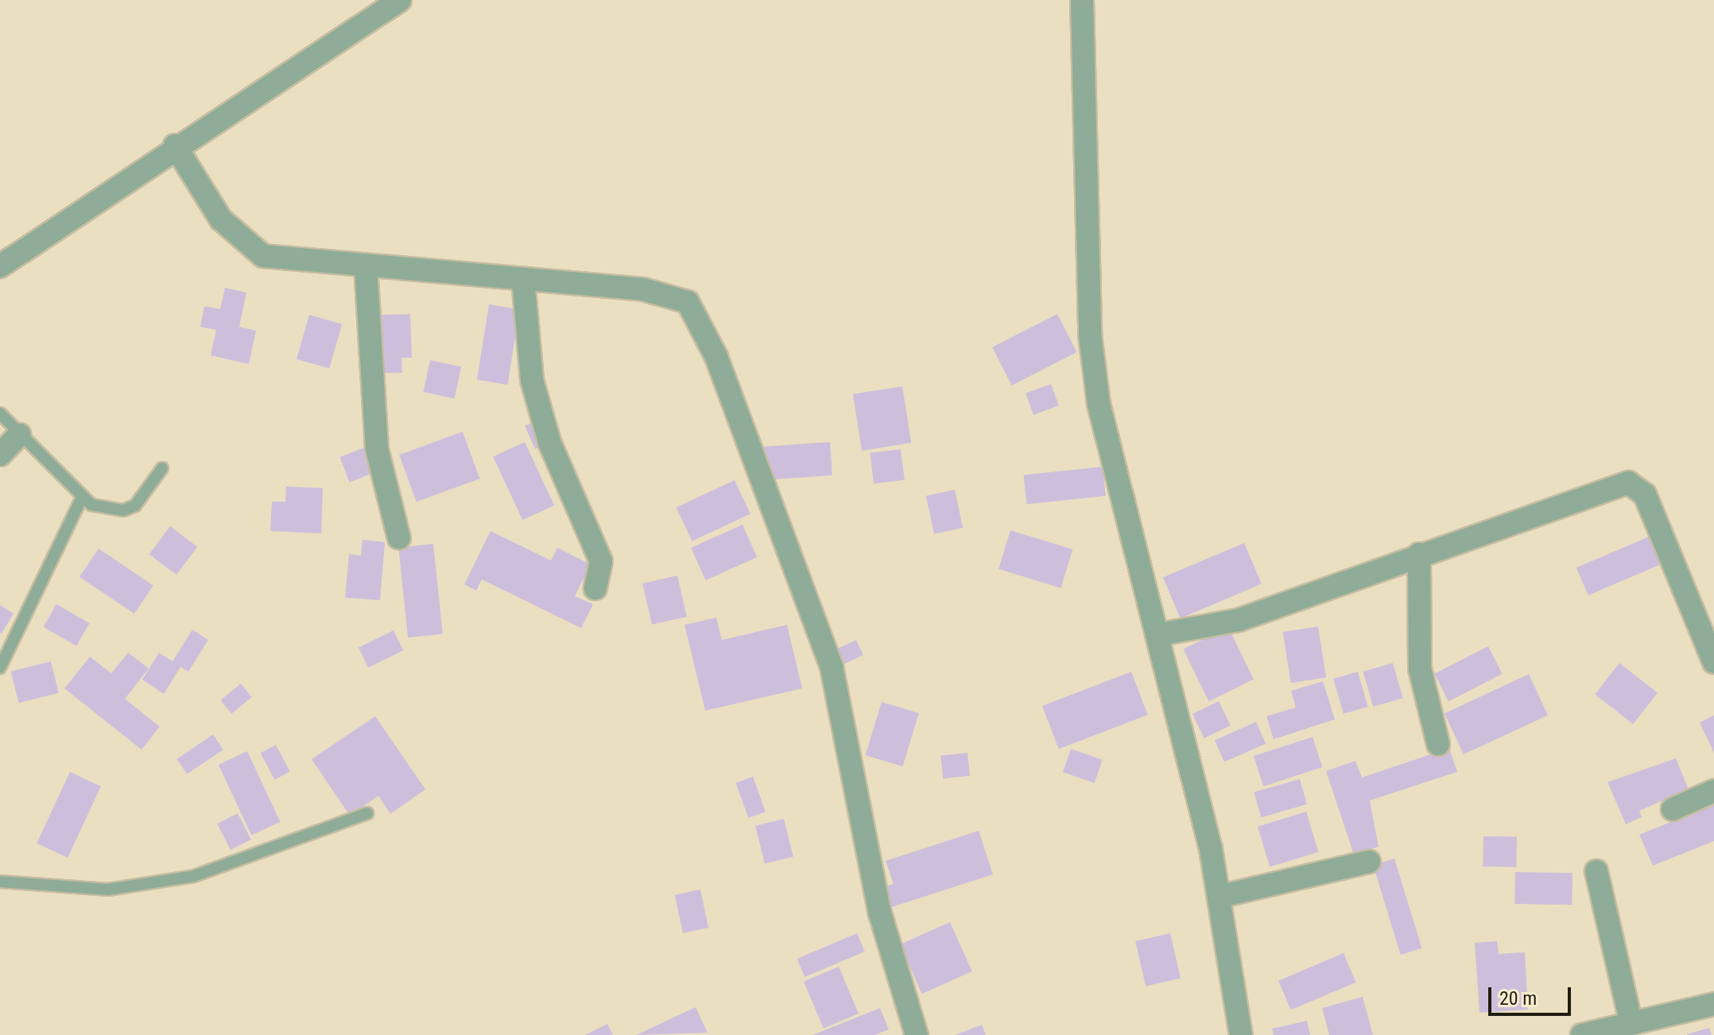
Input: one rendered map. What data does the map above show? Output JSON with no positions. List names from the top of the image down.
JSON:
{
  "scale_bar": "20 m"
}
